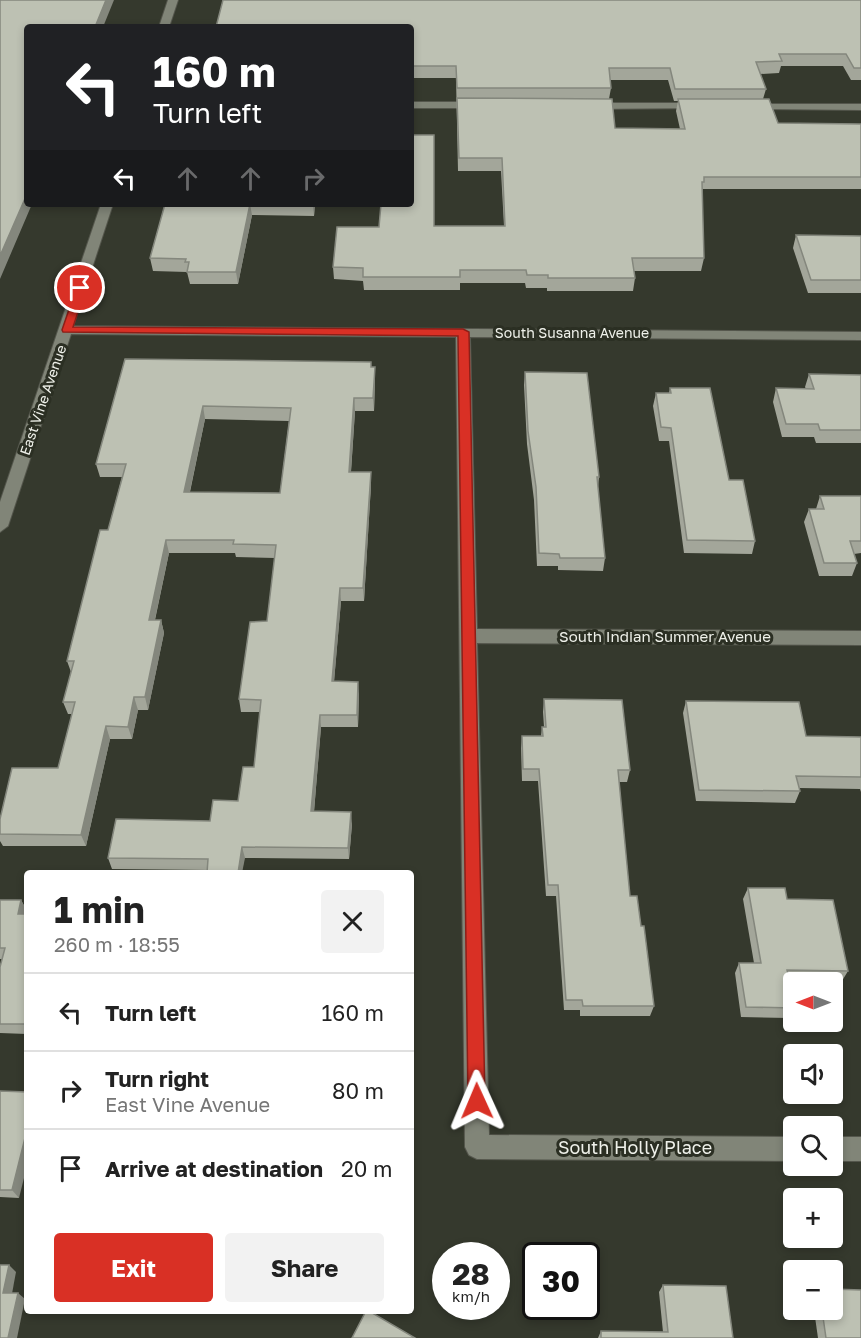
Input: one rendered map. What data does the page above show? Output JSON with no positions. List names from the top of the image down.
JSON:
{
  "streets": {
    "street": [
      "South Susanna Avenue",
      "East Vine Avenue",
      "South Indian Summer Avenue",
      "South Holly Place"
    ]
  },
  "crossings": [
    ["South Susanna Avenue", "East Vine Avenue"],
    ["South Indian Summer Avenue", "South Holly Place"]
  ],
  "north": "left",
  "page": {
    "turn": ["160 m", "Turn left"],
    "heading": ["1 min", "260 m · 18:55"],
    "map_buttons": ["+", "−"],
    "list": [
      {
        "name": "Turn left",
        "value": "160 m"
      },
      {
        "name": "Turn right",
        "note": "East Vine Avenue",
        "value": "80 m"
      },
      {
        "name": "Arrive at destination",
        "value": "20 m"
      }
    ],
    "buttons": ["Exit", "Share"],
    "speed": "28 km/h",
    "limit": "30"
  }
}
